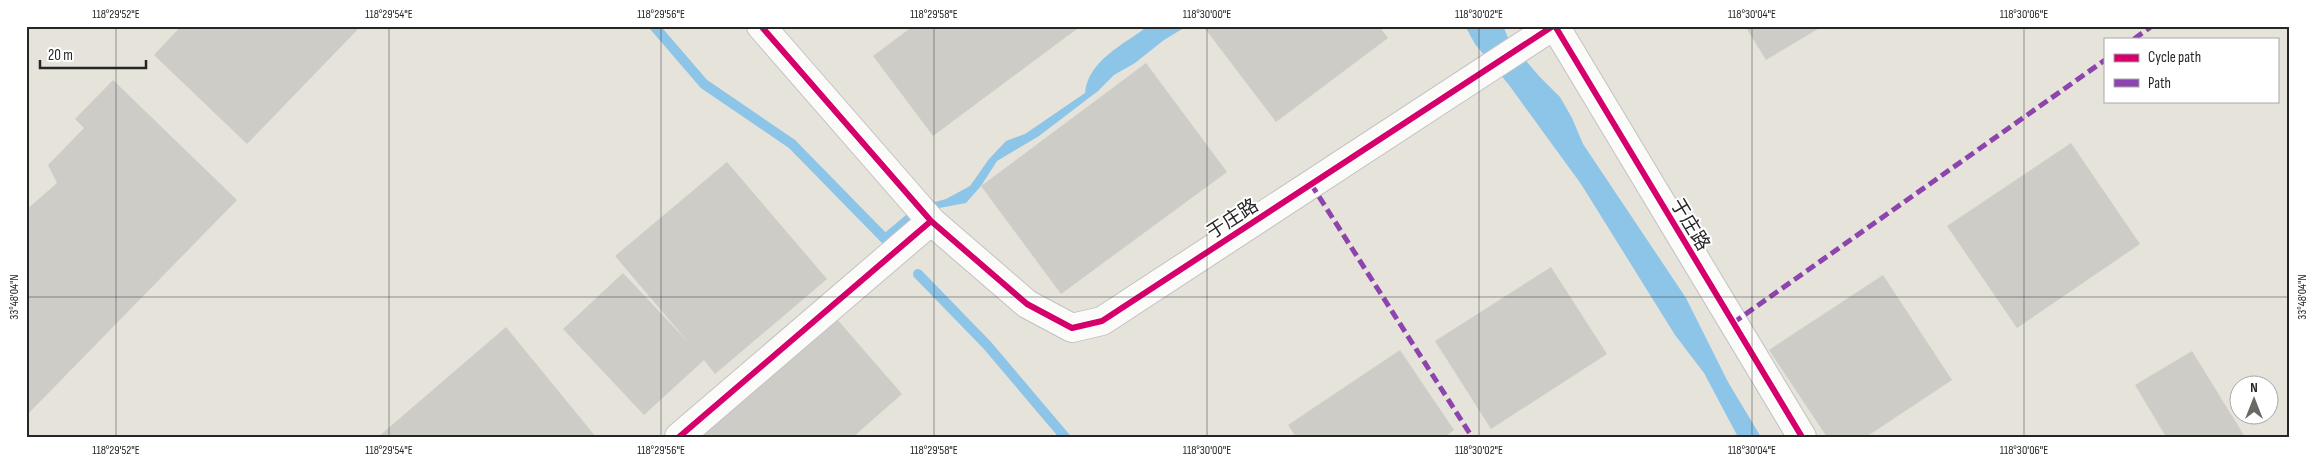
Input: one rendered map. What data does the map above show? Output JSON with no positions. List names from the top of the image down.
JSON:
{
  "streets": {
    "street": ["于庄路"]
  },
  "legend": ["Cycle path", "Path"],
  "scale_bar": "20 m",
  "north": "top",
  "coordinates": [
    "118°29'52\"E",
    "118°29'54\"E",
    "118°29'56\"E",
    "118°29'58\"E",
    "118°30'00\"E",
    "118°30'02\"E",
    "118°30'04\"E",
    "118°30'06\"E",
    "33°48'04\"N"
  ]
}
